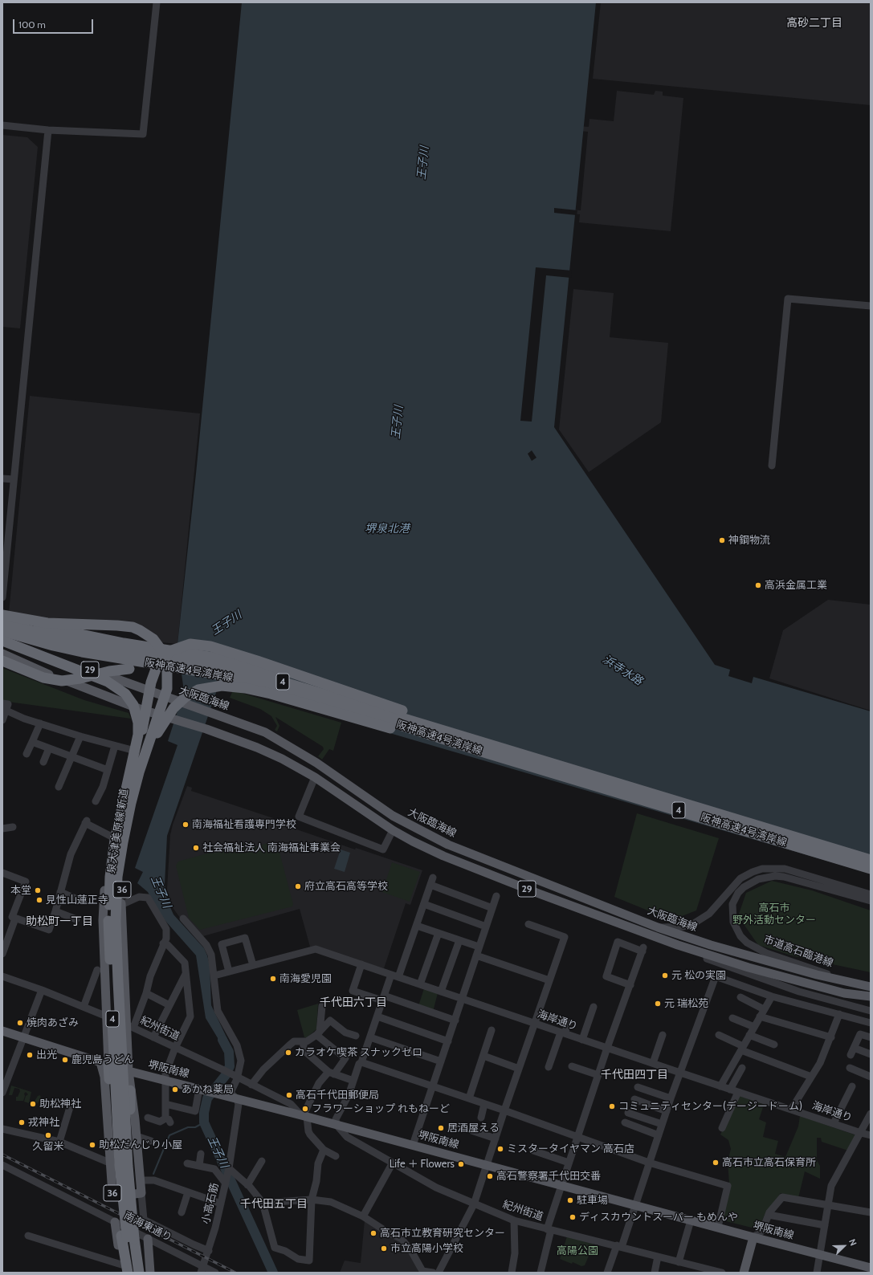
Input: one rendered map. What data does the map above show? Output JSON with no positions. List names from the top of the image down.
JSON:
{
  "streets": {
    "highway": ["阪神高速4号湾岸線", "4"],
    "main road": [
      "29",
      "大阪臨海線",
      "泉大津美原線 新道",
      "36",
      "堺阪南線"
    ],
    "street": [
      "市道高石臨港線",
      "海岸通り",
      "紀州街道",
      "小高石筋",
      "南海東通り"
    ]
  },
  "crossings": [
    ["大阪臨海線", "泉大津美原線 新道"],
    ["大阪臨海線", "市道高石臨港線"],
    ["泉大津美原線 新道", "紀州街道"],
    ["泉大津美原線 新道", "堺阪南線"],
    ["紀州街道", "堺阪南線"],
    ["紀州街道", "小高石筋"],
    ["堺阪南線", "小高石筋"],
    ["小高石筋", "南海東通り"]
  ],
  "districts": [
    "高砂二丁目",
    "助松町一丁目",
    "千代田六丁目",
    "千代田四丁目",
    "千代田五丁目"
  ],
  "water": ["王子川", "堺泉北港", "浜寺水路"],
  "parks": ["高石市 野外活動センター", "高陽公園"],
  "places": [
    "神鋼物流",
    "高浜金属工業",
    "南海福祉看護専門学校",
    "社会福祉法人 南海福祉事業会",
    "府立高石高等学校",
    "本堂",
    "見性山蓮正寺",
    "元 松の実園",
    "南海愛児園",
    "元 瑞松苑",
    "焼肉あざみ",
    "カラオケ喫茶 スナックゼロ",
    "出光",
    "鹿児島うどん",
    "あかね薬局",
    "高石千代田郵便局",
    "助松神社",
    "コミュニティセンター(デージードーム)",
    "フラワーショップ れもねーど",
    "戎神社",
    "居酒屋える",
    "久留米",
    "助松だんじり小屋",
    "ミスタータイヤマン 高石店",
    "高石市立高石保育所",
    "Life ＋ Flowers",
    "高石警察署千代田交番",
    "駐車場",
    "ディスカウントスーパー もめんや",
    "高石市立教育研究センター",
    "市立高陽小学校"
  ],
  "scale_bar": "100 m",
  "north": "top right"
}
